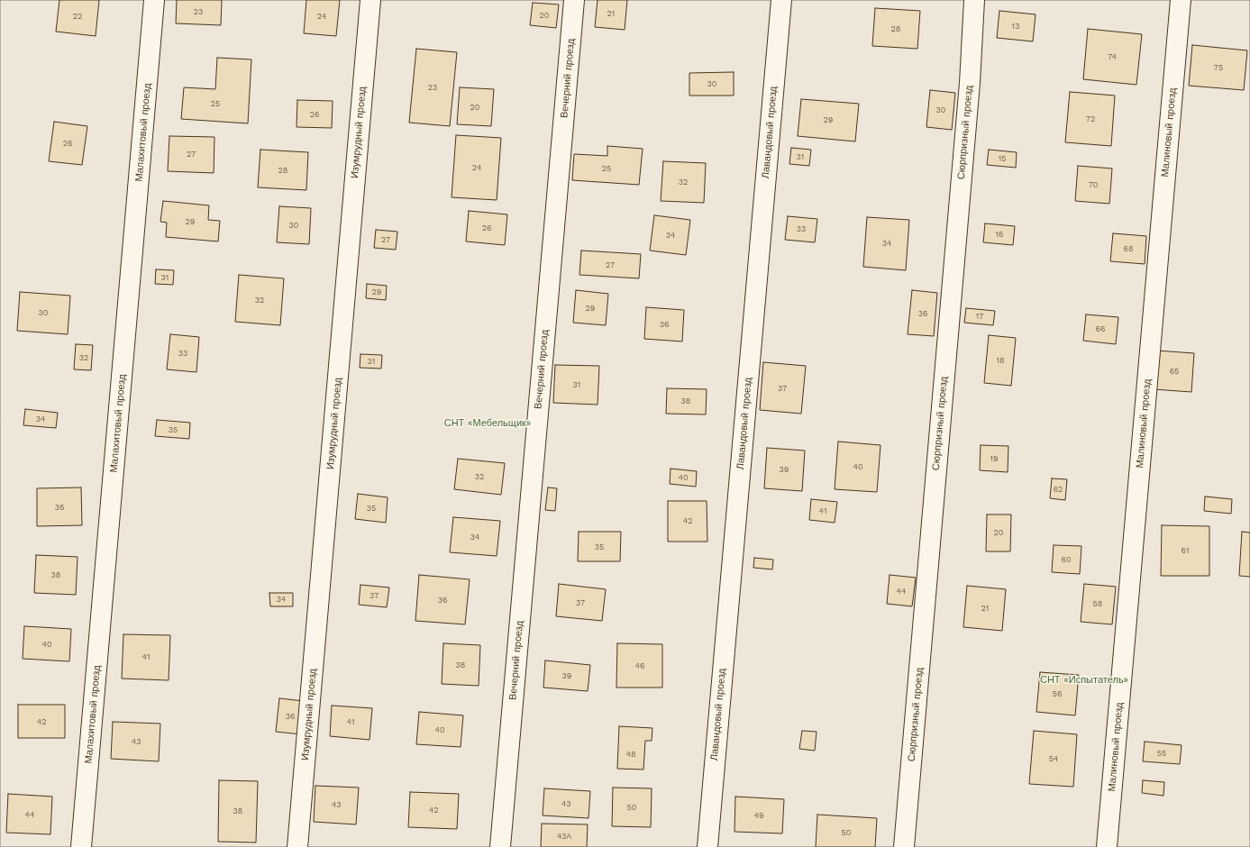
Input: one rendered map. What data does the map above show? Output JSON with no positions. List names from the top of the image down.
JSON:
{
  "streets": {
    "street": [
      "Вечерний проезд",
      "Малахитовый проезд",
      "Изумрудный проезд",
      "Лавандовый проезд",
      "Сюрпризный проезд",
      "Малиновый проезд"
    ]
  },
  "parks": ["СНТ «Мебельщик»", "СНТ «Испытатель»"],
  "house_numbers": [
    "23",
    "21",
    "20",
    "22",
    "24",
    "13",
    "28",
    "74",
    "75",
    "30",
    "23",
    "25",
    "20",
    "30",
    "26",
    "72",
    "29",
    "26",
    "27",
    "31",
    "15",
    "24",
    "25",
    "28",
    "32",
    "70",
    "29",
    "30",
    "26",
    "33",
    "16",
    "34",
    "27",
    "34",
    "68",
    "27",
    "31",
    "29",
    "32",
    "29",
    "30",
    "36",
    "17",
    "36",
    "66",
    "33",
    "32",
    "18",
    "31",
    "65",
    "31",
    "37",
    "38",
    "34",
    "35",
    "19",
    "40",
    "39",
    "32",
    "40",
    "62",
    "36",
    "35",
    "41",
    "42",
    "20",
    "34",
    "35",
    "61",
    "60",
    "38",
    "44",
    "37",
    "34",
    "36",
    "37",
    "58",
    "21",
    "40",
    "41",
    "38",
    "46",
    "39",
    "56",
    "36",
    "42",
    "41",
    "40",
    "43",
    "55",
    "48",
    "54",
    "43",
    "43",
    "50",
    "42",
    "38",
    "44",
    "49",
    "50",
    "43А"
  ]
}
